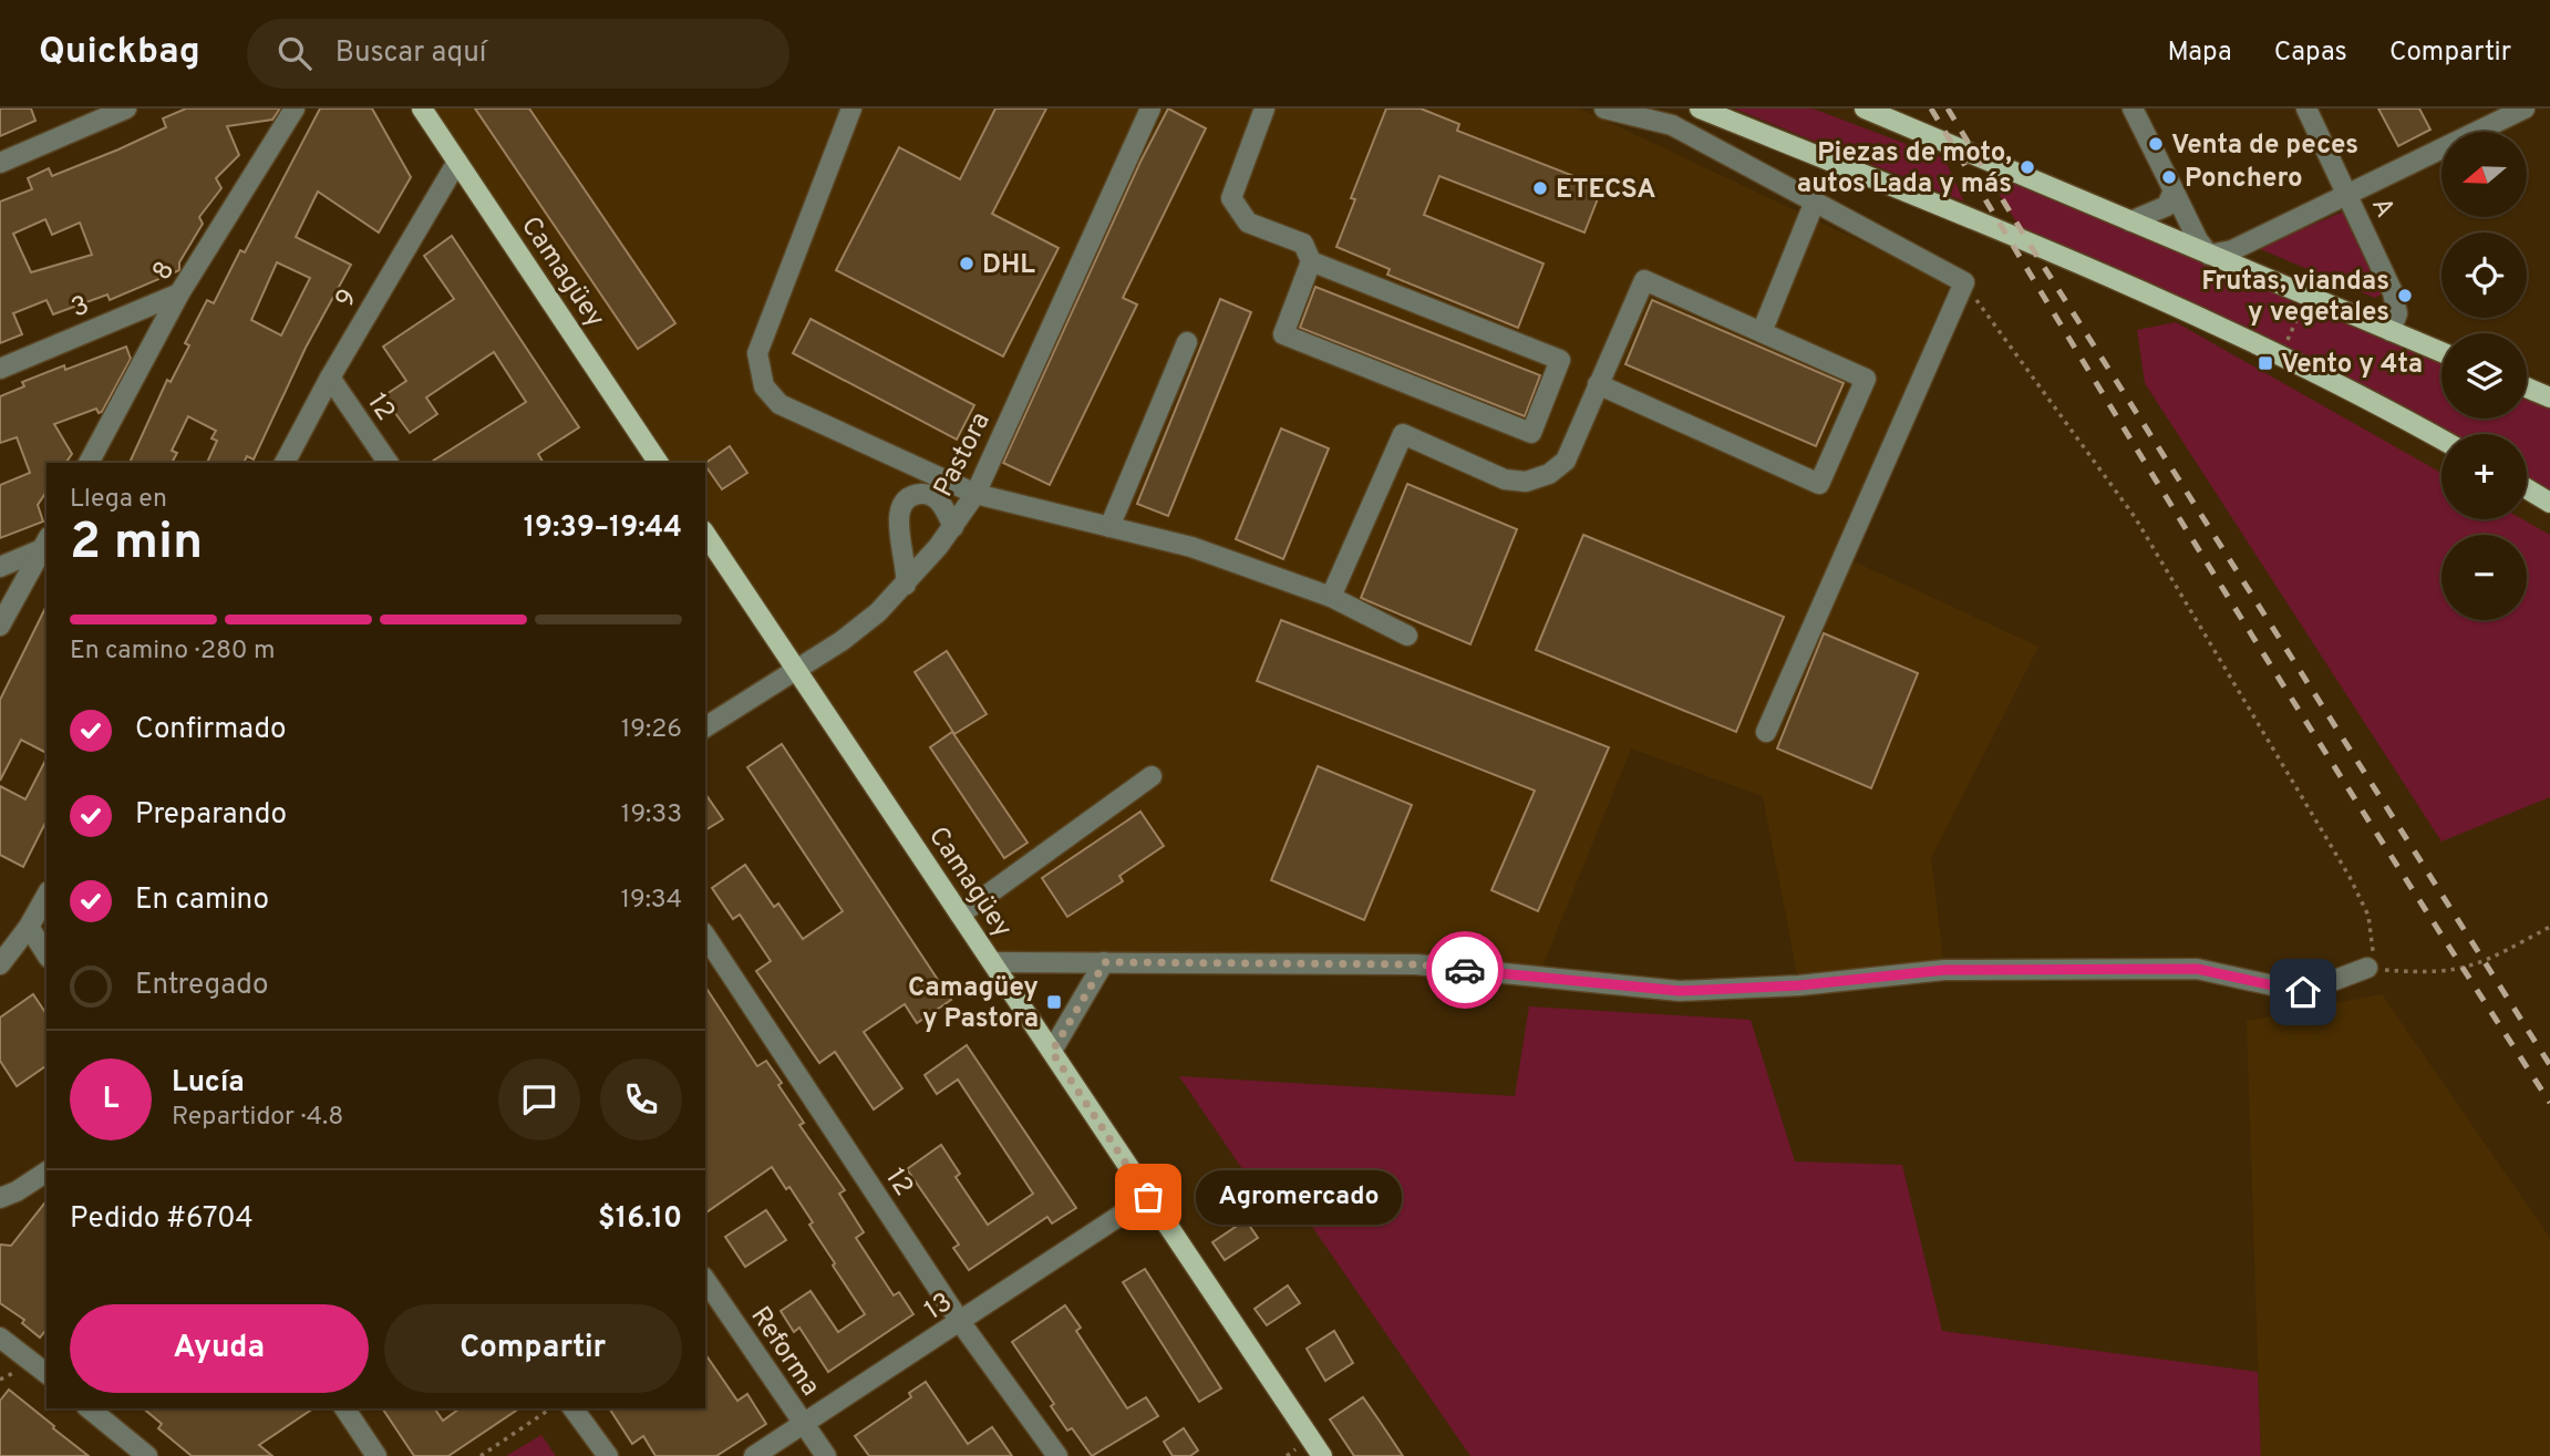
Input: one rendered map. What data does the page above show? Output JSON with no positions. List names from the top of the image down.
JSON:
{
  "streets": {
    "main road": ["Camagüey"],
    "street": [
      "A",
      "8",
      "9",
      "3",
      "12",
      "Pastora",
      "13",
      "Reforma"
    ]
  },
  "crossings": [
    ["8", "3"],
    ["Camagüey", "9"],
    ["Camagüey", "Pastora"],
    ["Camagüey", "13"],
    ["9", "12"],
    ["12", "13"],
    ["13", "Reforma"]
  ],
  "places": {
    "other": [
      "Venta de peces",
      "Piezas de moto, autos Lada y más",
      "Ponchero",
      "ETECSA",
      "DHL",
      "Frutas, viandas y vegetales",
      "Agromercado"
    ],
    "transit": ["Vento y 4ta", "Camagüey y Pastora"]
  },
  "north": "left",
  "page": {
    "header": "Quickbag",
    "search": "Buscar aquí",
    "nav": ["Mapa", "Capas", "Compartir"],
    "map_buttons": ["+", "−"],
    "heading": ["2 min", "Llega en", "19:39–19:44"],
    "panel": [
      "Lucía",
      "Repartidor · 4.8",
      "Pedido #6704",
      "$16.10"
    ],
    "bar": "En camino · 280 m",
    "list": [
      ["Confirmado", "19:26"],
      ["Preparando", "19:33"],
      ["En camino", "19:34"],
      "Entregado"
    ],
    "round": "L",
    "bubble": "Agromercado",
    "buttons": ["Ayuda", "Compartir"]
  }
}
